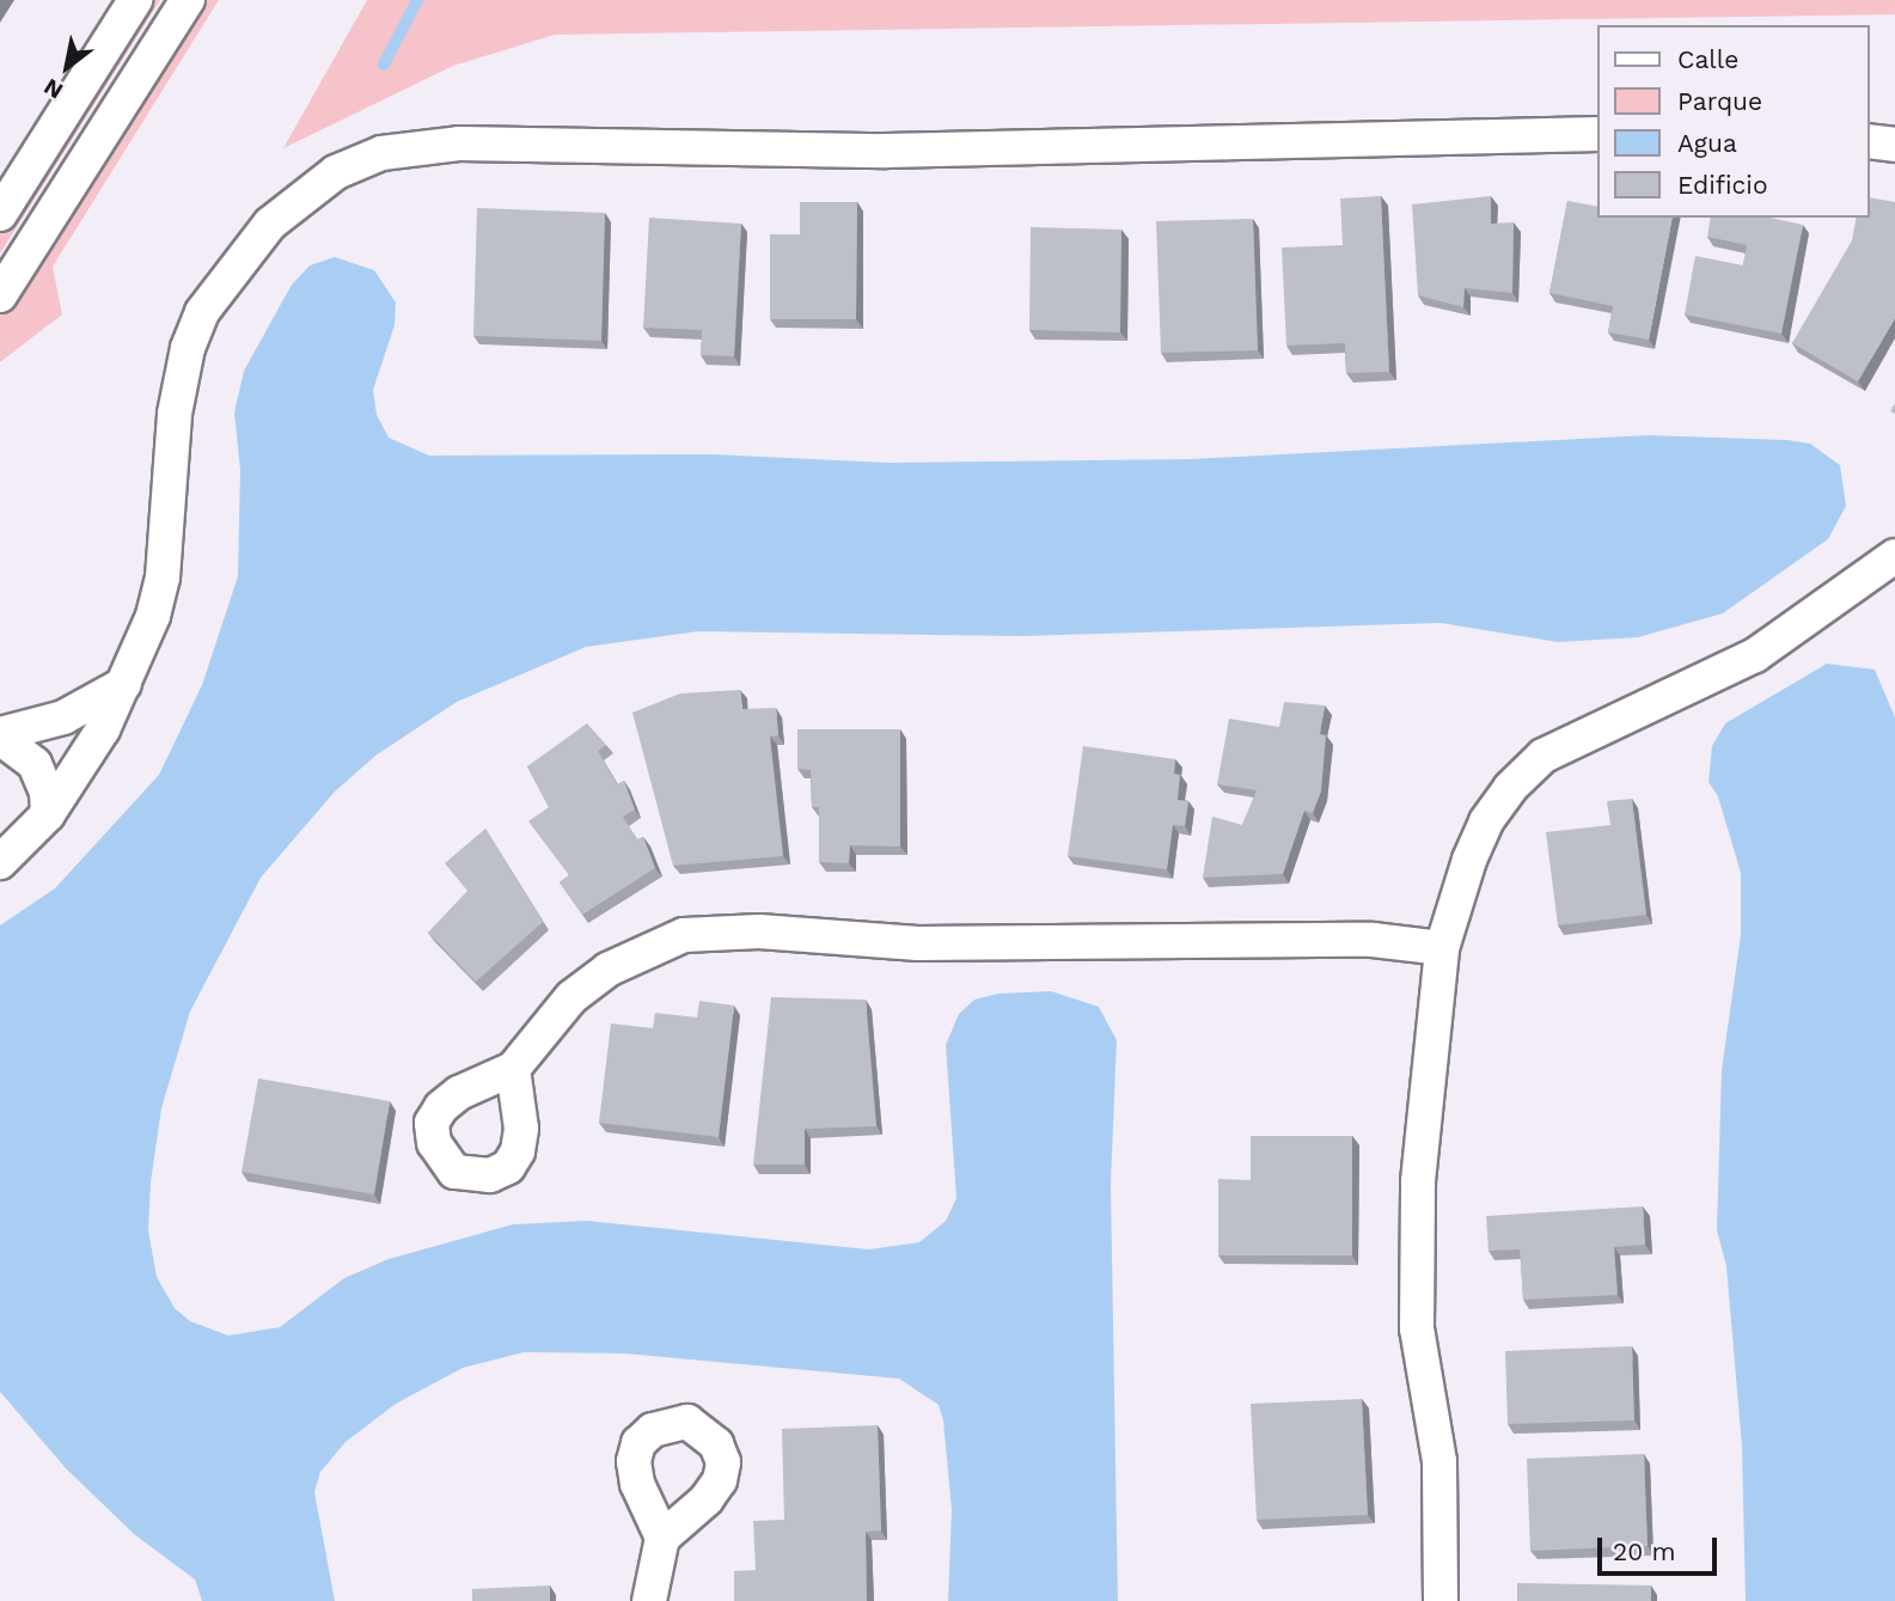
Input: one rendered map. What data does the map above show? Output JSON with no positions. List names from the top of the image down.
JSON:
{
  "legend": [
    "Calle",
    "Parque",
    "Agua",
    "Edificio"
  ],
  "scale_bar": "20 m",
  "north": "bottom left"
}
